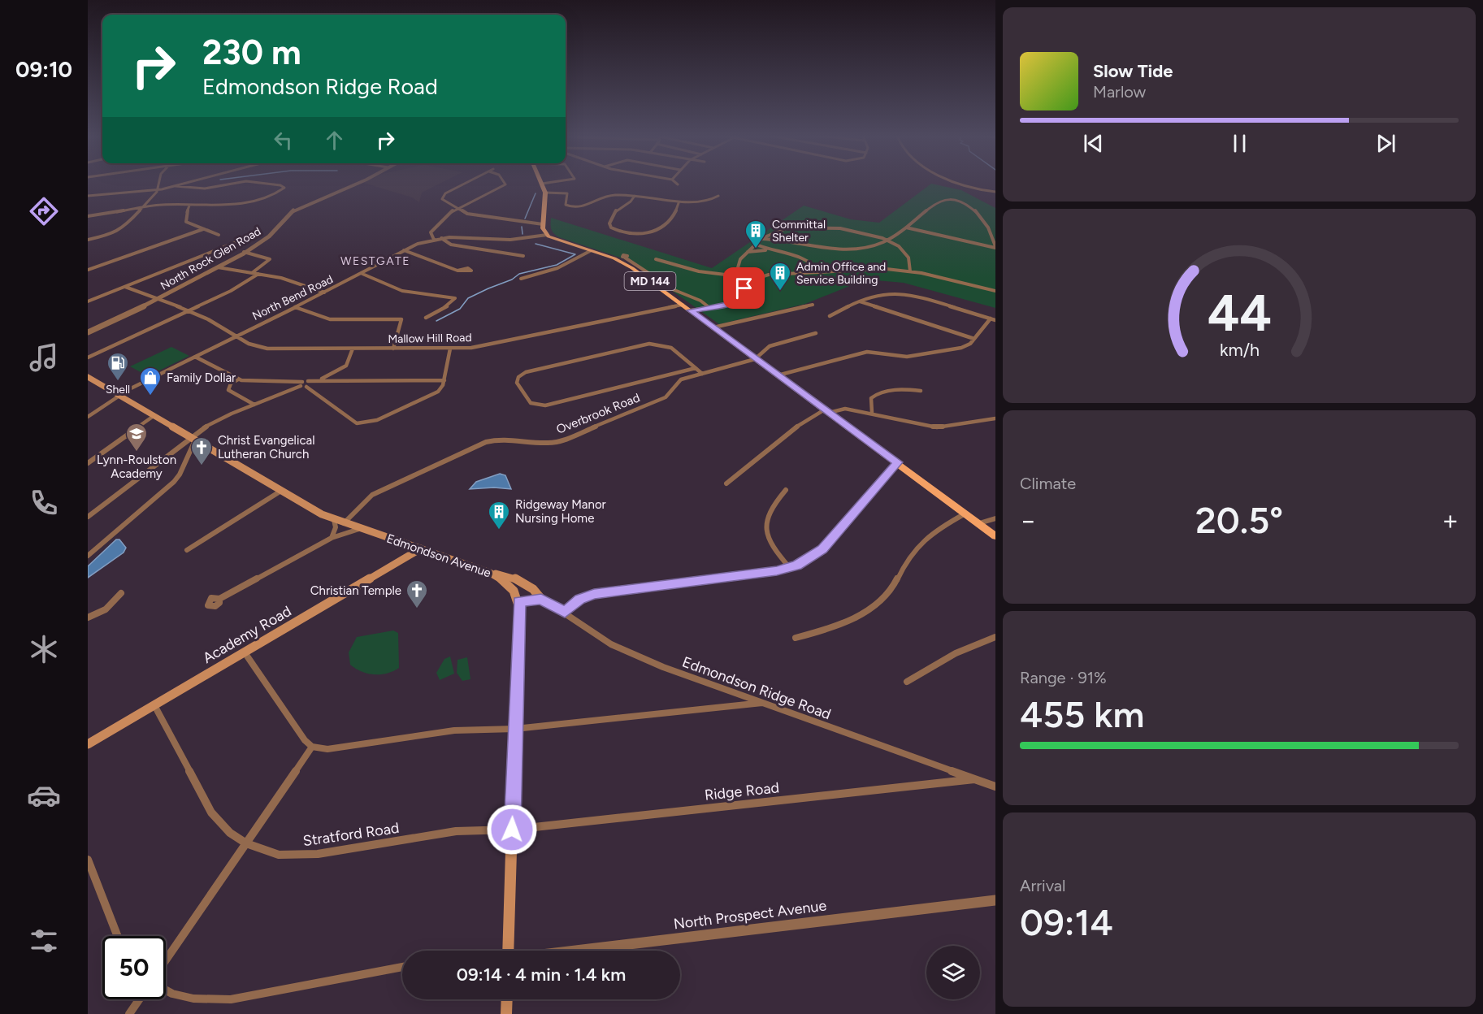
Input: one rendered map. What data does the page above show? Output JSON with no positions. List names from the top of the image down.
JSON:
{
  "streets": {
    "main road": ["MD 144", "Edmondson Avenue", "Academy Road"],
    "street": [
      "North Rock Glen Road",
      "North Bend Road",
      "Mallow Hill Road",
      "Overbrook Road",
      "Edmondson Ridge Road",
      "Ridge Road",
      "Stratford Road",
      "North Prospect Avenue"
    ]
  },
  "crossings": [
    ["North Rock Glen Road", "Mallow Hill Road"],
    ["MD 144", "North Bend Road"],
    ["MD 144", "Mallow Hill Road"],
    ["MD 144", "Overbrook Road"],
    ["North Bend Road", "Mallow Hill Road"],
    ["North Bend Road", "Edmondson Avenue"],
    ["Overbrook Road", "Edmondson Avenue"],
    ["Edmondson Avenue", "Academy Road"],
    ["Academy Road", "Stratford Road"],
    ["Edmondson Ridge Road", "Ridge Road"],
    ["Ridge Road", "Stratford Road"]
  ],
  "districts": ["WESTGATE"],
  "places": {
    "building": ["Committal Shelter", "Admin Office and Service Building", "Ridgeway Manor Nursing Home"],
    "fuel station": ["Shell"],
    "shop": ["Family Dollar"],
    "school or university": ["Lynn-Roulston Academy"],
    "church": ["Christ Evangelical Lutheran Church", "Christian Temple"]
  },
  "page": {
    "tabs": "09:10",
    "turn": ["230 m", "Edmondson Ridge Road"],
    "song": ["Slow Tide", "Marlow"],
    "tile": [
      "Climate",
      ["Range · 91%", "455 km"],
      ["Arrival", "09:14"]
    ],
    "heat": ["−", "20.5°", "+"],
    "limit": "50",
    "trip": "09:14 · 4 min · 1.4 km",
    "gauge": ["44", "km/h"]
  }
}
